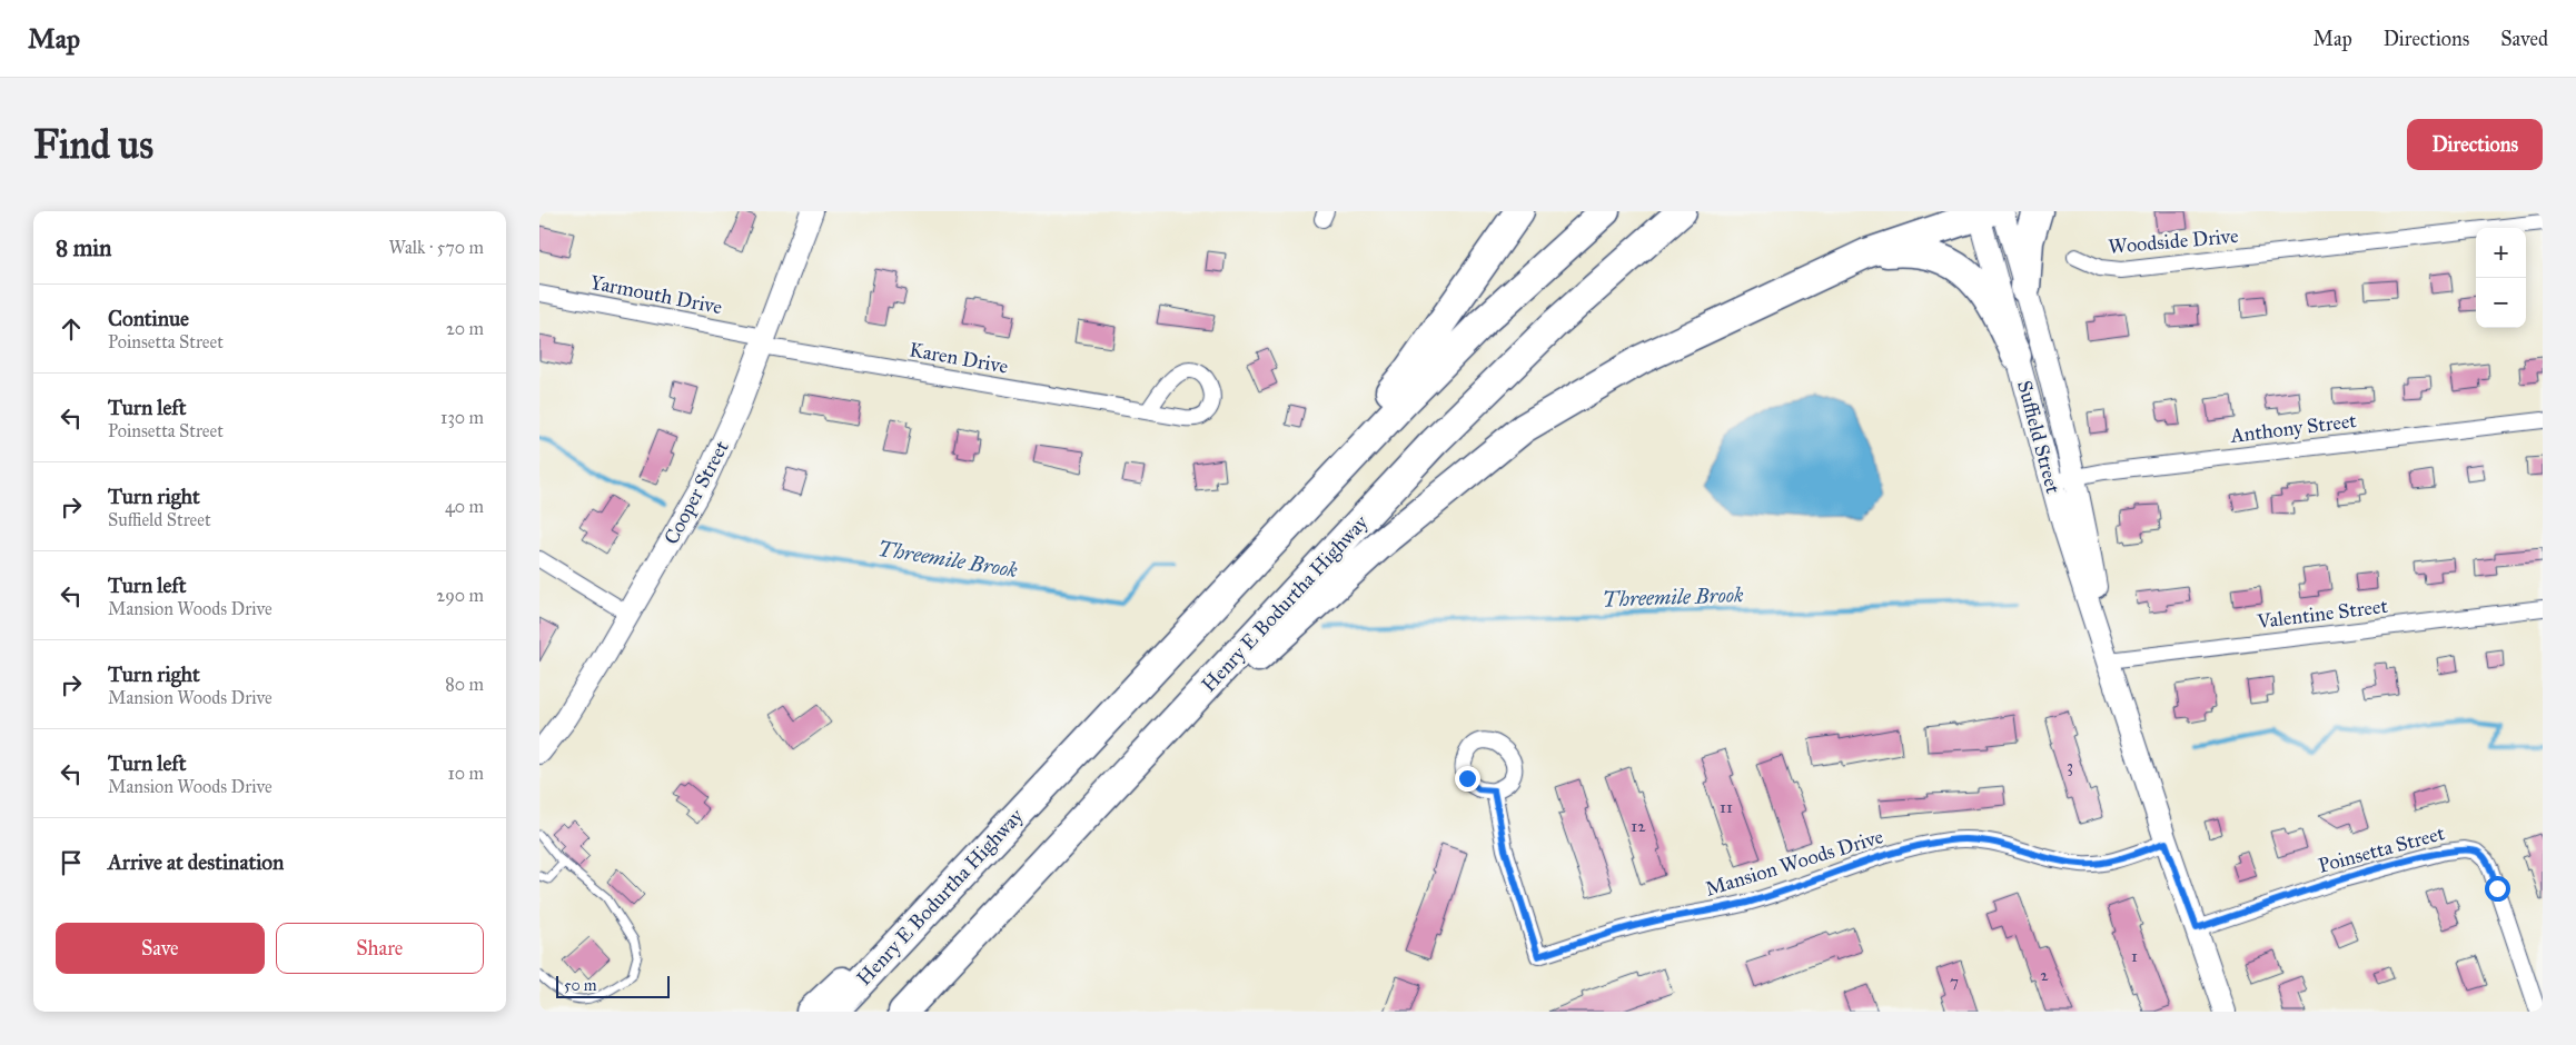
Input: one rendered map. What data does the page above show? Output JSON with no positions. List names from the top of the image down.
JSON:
{
  "streets": {
    "highway": ["Henry E Bodurtha Highway"],
    "main road": ["Suffield Street", "Cooper Street"],
    "street": [
      "Woodside Drive",
      "Yarmouth Drive",
      "Karen Drive",
      "Anthony Street",
      "Valentine Street",
      "Poinsetta Street",
      "Mansion Woods Drive"
    ]
  },
  "crossings": [
    ["Yarmouth Drive", "Karen Drive"],
    ["Yarmouth Drive", "Cooper Street"],
    ["Karen Drive", "Cooper Street"],
    ["Anthony Street", "Suffield Street"],
    ["Suffield Street", "Valentine Street"],
    ["Suffield Street", "Poinsetta Street"],
    ["Suffield Street", "Mansion Woods Drive"]
  ],
  "water": ["Threemile Brook"],
  "house_numbers": [
    "3",
    "11",
    "12",
    "1",
    "2",
    "7"
  ],
  "scale_bar": "50 m",
  "page": {
    "header": "Map",
    "nav": ["Map", "Directions", "Saved"],
    "buttons": [
      "Directions",
      ["Save", "Share"]
    ],
    "title": "Find us",
    "heading": ["8 min", "Walk · 570 m"],
    "map_buttons": ["+", "−"],
    "list": [
      ["Continue", "Poinsetta Street", "20 m"],
      ["Turn left", "Poinsetta Street", "130 m"],
      ["Turn right", "Suffield Street", "40 m"],
      ["Turn left", "Mansion Woods Drive", "290 m"],
      ["Turn right", "Mansion Woods Drive", "80 m"],
      ["Turn left", "Mansion Woods Drive", "10 m"],
      "Arrive at destination"
    ],
    "scale": "50 m"
  }
}
